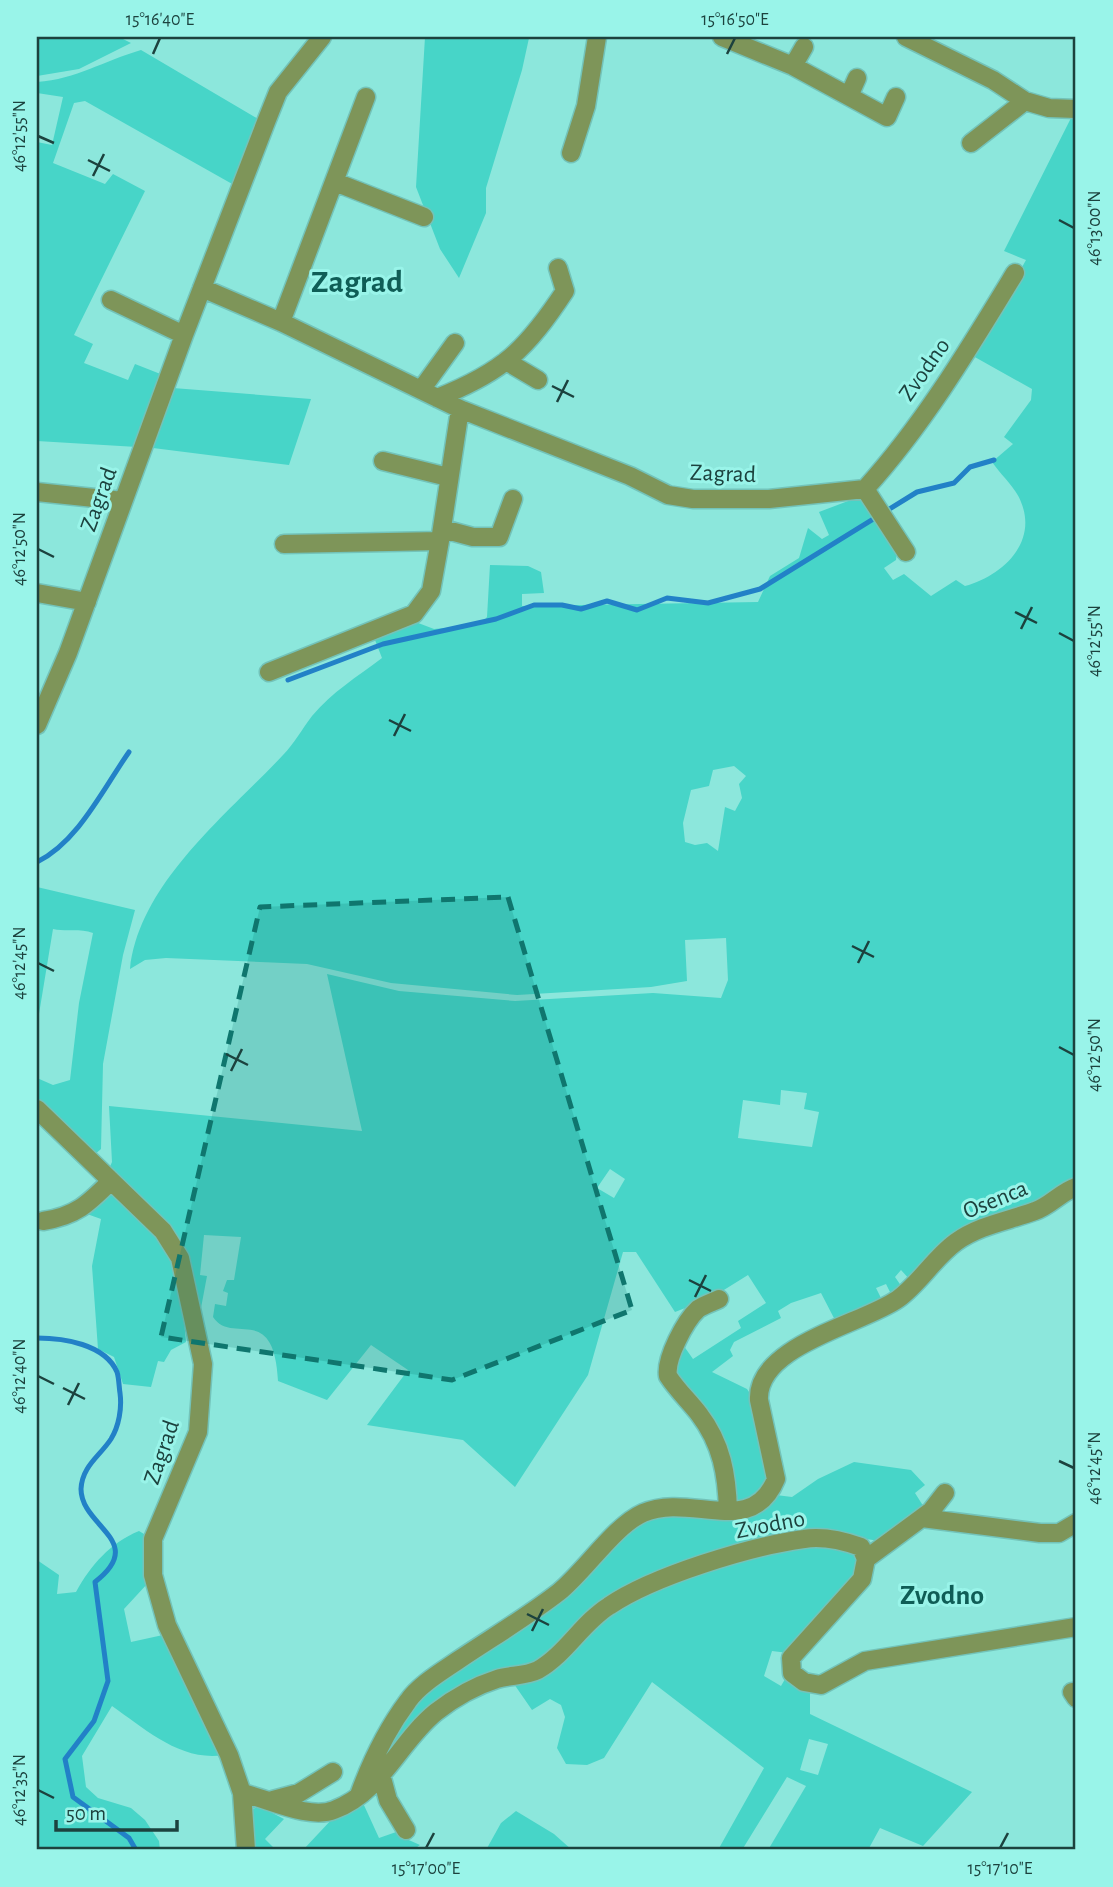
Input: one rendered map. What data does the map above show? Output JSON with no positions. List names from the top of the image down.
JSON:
{
  "streets": {
    "street": ["Zvodno", "Zagrad", "Osenca"]
  },
  "crossings": [
    ["Zvodno", "Zagrad"],
    ["Zvodno", "Osenca"]
  ],
  "districts": ["Zagrad", "Zvodno"],
  "scale_bar": "50 m",
  "coordinates": [
    "15°16'40\"E",
    "15°16'50\"E",
    "46°12'55\"N",
    "46°13'00\"N",
    "46°12'50\"N",
    "46°12'45\"N",
    "46°12'40\"N",
    "46°12'35\"N",
    "15°17'00\"E",
    "15°17'10\"E"
  ]
}
